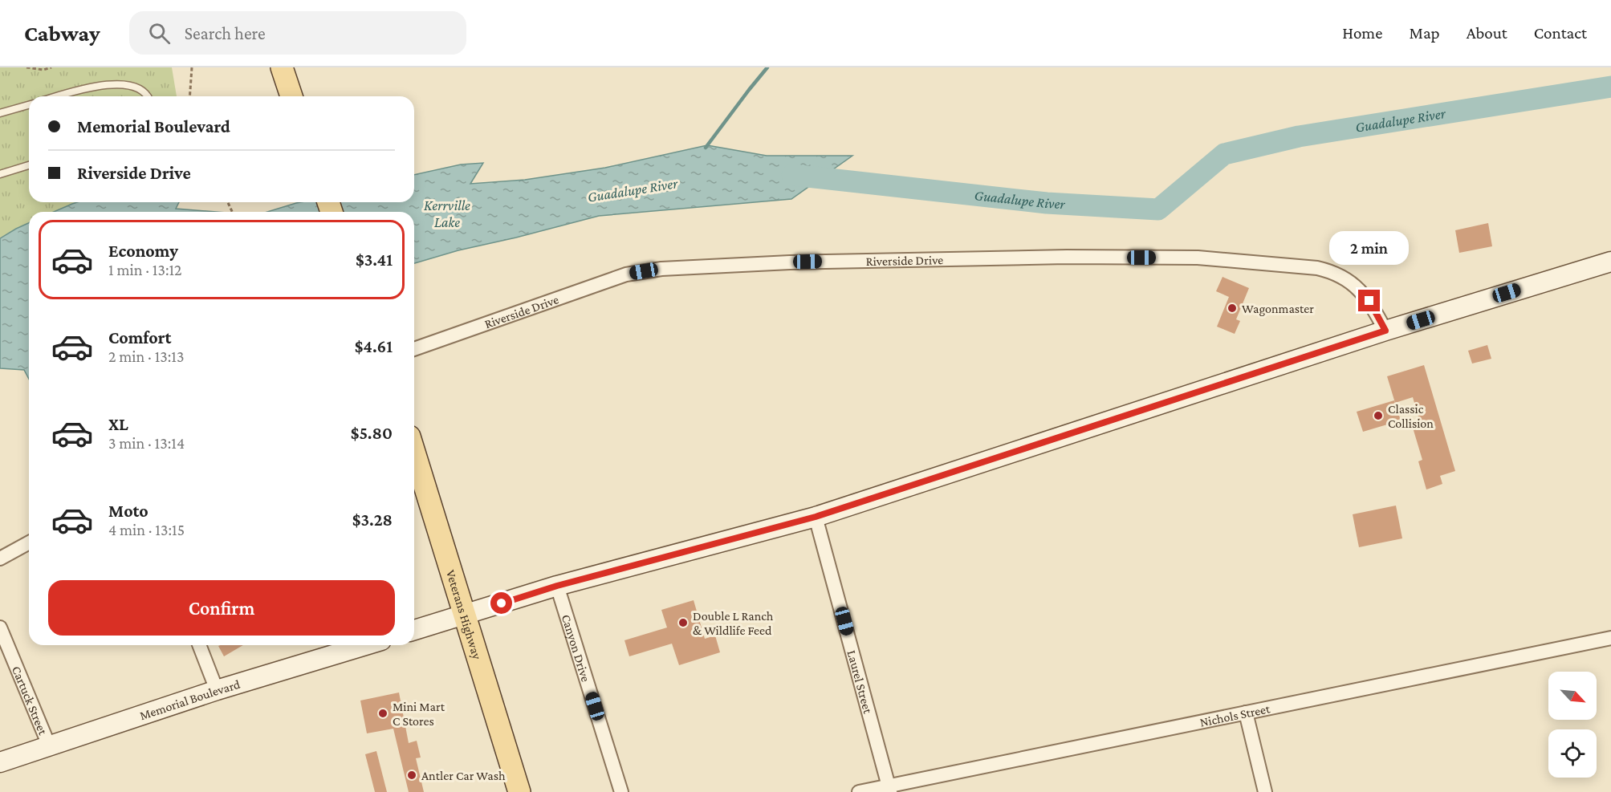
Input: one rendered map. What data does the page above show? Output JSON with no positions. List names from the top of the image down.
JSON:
{
  "streets": {
    "main road": ["Veterans Highway", "Memorial Boulevard"],
    "street": [
      "Riverside Drive",
      "Canyon Drive",
      "Laurel Street",
      "Cartuck Street",
      "Nichols Street"
    ]
  },
  "crossings": [
    ["Laurel Street", "Nichols Street"],
    ["Memorial Boulevard", "Cartuck Street"]
  ],
  "water": ["Guadalupe River", "Kerrville Lake"],
  "places": [
    "Wagonmaster",
    "Classic Collision",
    "Double L Ranch & Wildlife Feed",
    "Mini Mart C Stores",
    "Antler Car Wash"
  ],
  "north": "bottom right",
  "page": {
    "header": "Cabway",
    "search": "Search here",
    "nav": [
      "Home",
      "Map",
      "About",
      "Contact"
    ],
    "banner": ["Memorial Boulevard", "Riverside Drive"],
    "list": [
      {
        "name": "Economy",
        "note": "1 min · 13:12",
        "value": "$3.41"
      },
      {
        "name": "Comfort",
        "note": "2 min · 13:13",
        "value": "$4.61"
      },
      {
        "name": "XL",
        "note": "3 min · 13:14",
        "value": "$5.80"
      },
      {
        "name": "Moto",
        "note": "4 min · 13:15",
        "value": "$3.28"
      }
    ],
    "bubble": "2 min",
    "buttons": "Confirm"
  }
}
